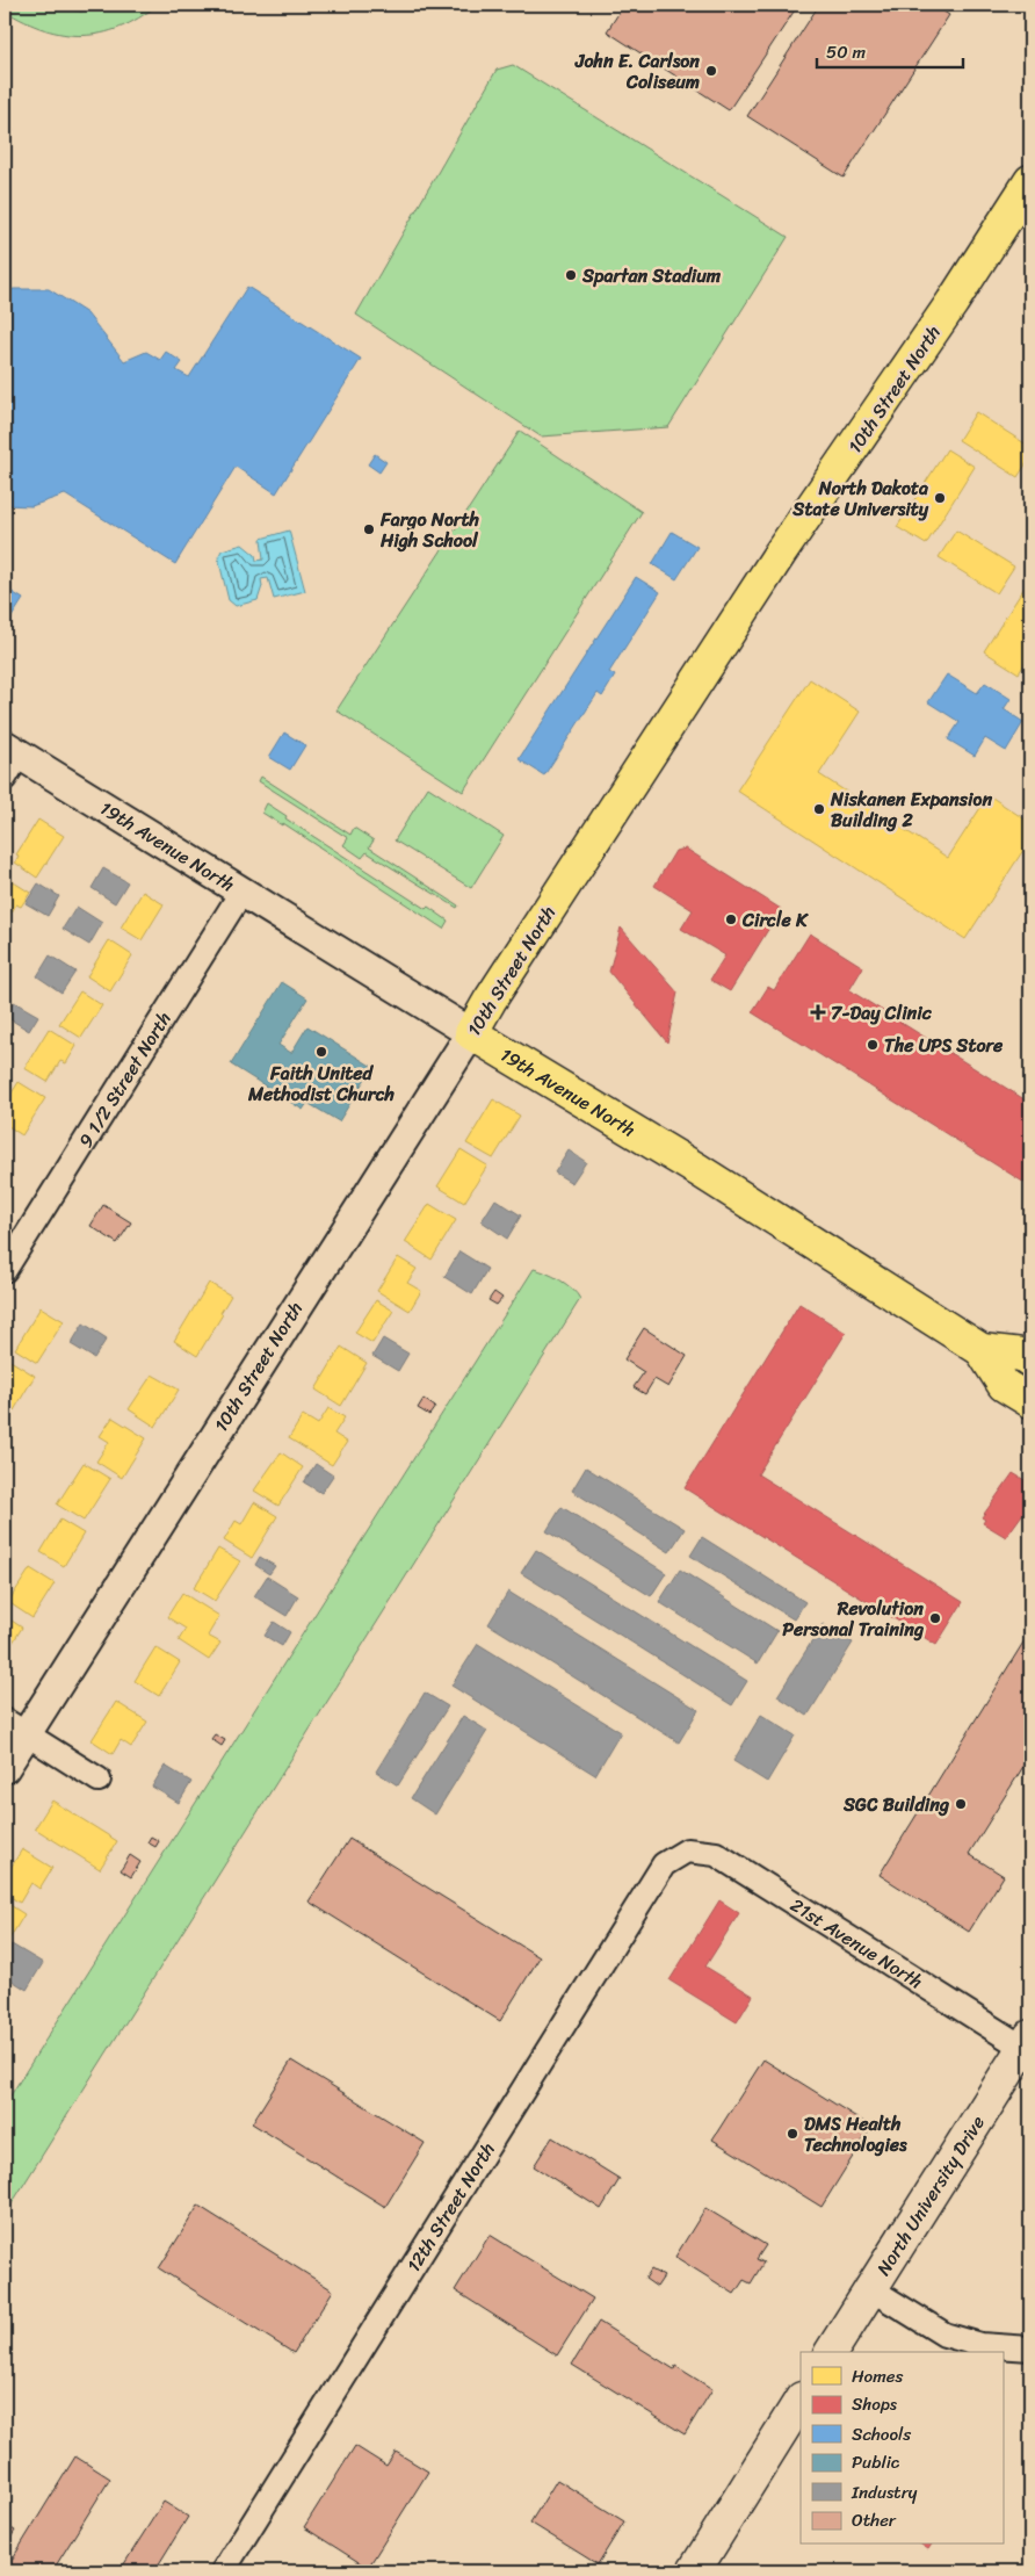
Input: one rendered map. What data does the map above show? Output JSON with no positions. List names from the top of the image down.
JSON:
{
  "streets": {
    "main road": ["10th Street North", "19th Avenue North", "North University Drive"],
    "street": ["9 1/2 Street North", "21st Avenue North", "12th Street North"]
  },
  "crossings": [
    ["10th Street North", "19th Avenue North"],
    ["19th Avenue North", "9 1/2 Street North"],
    ["21st Avenue North", "North University Drive"],
    ["21st Avenue North", "12th Street North"]
  ],
  "places": {
    "other": [
      "John E. Carlson Coliseum",
      "Spartan Stadium",
      "North Dakota State University",
      "Fargo North High School",
      "Niskanen Expansion Building 2",
      "Circle K",
      "The UPS Store",
      "Faith United Methodist Church",
      "Revolution Personal Training",
      "SGC Building",
      "DMS Health Technologies"
    ],
    "health": ["7-Day Clinic"]
  },
  "legend": [
    "Homes",
    "Shops",
    "Schools",
    "Public",
    "Industry",
    "Other"
  ],
  "scale_bar": "50 m"
}
